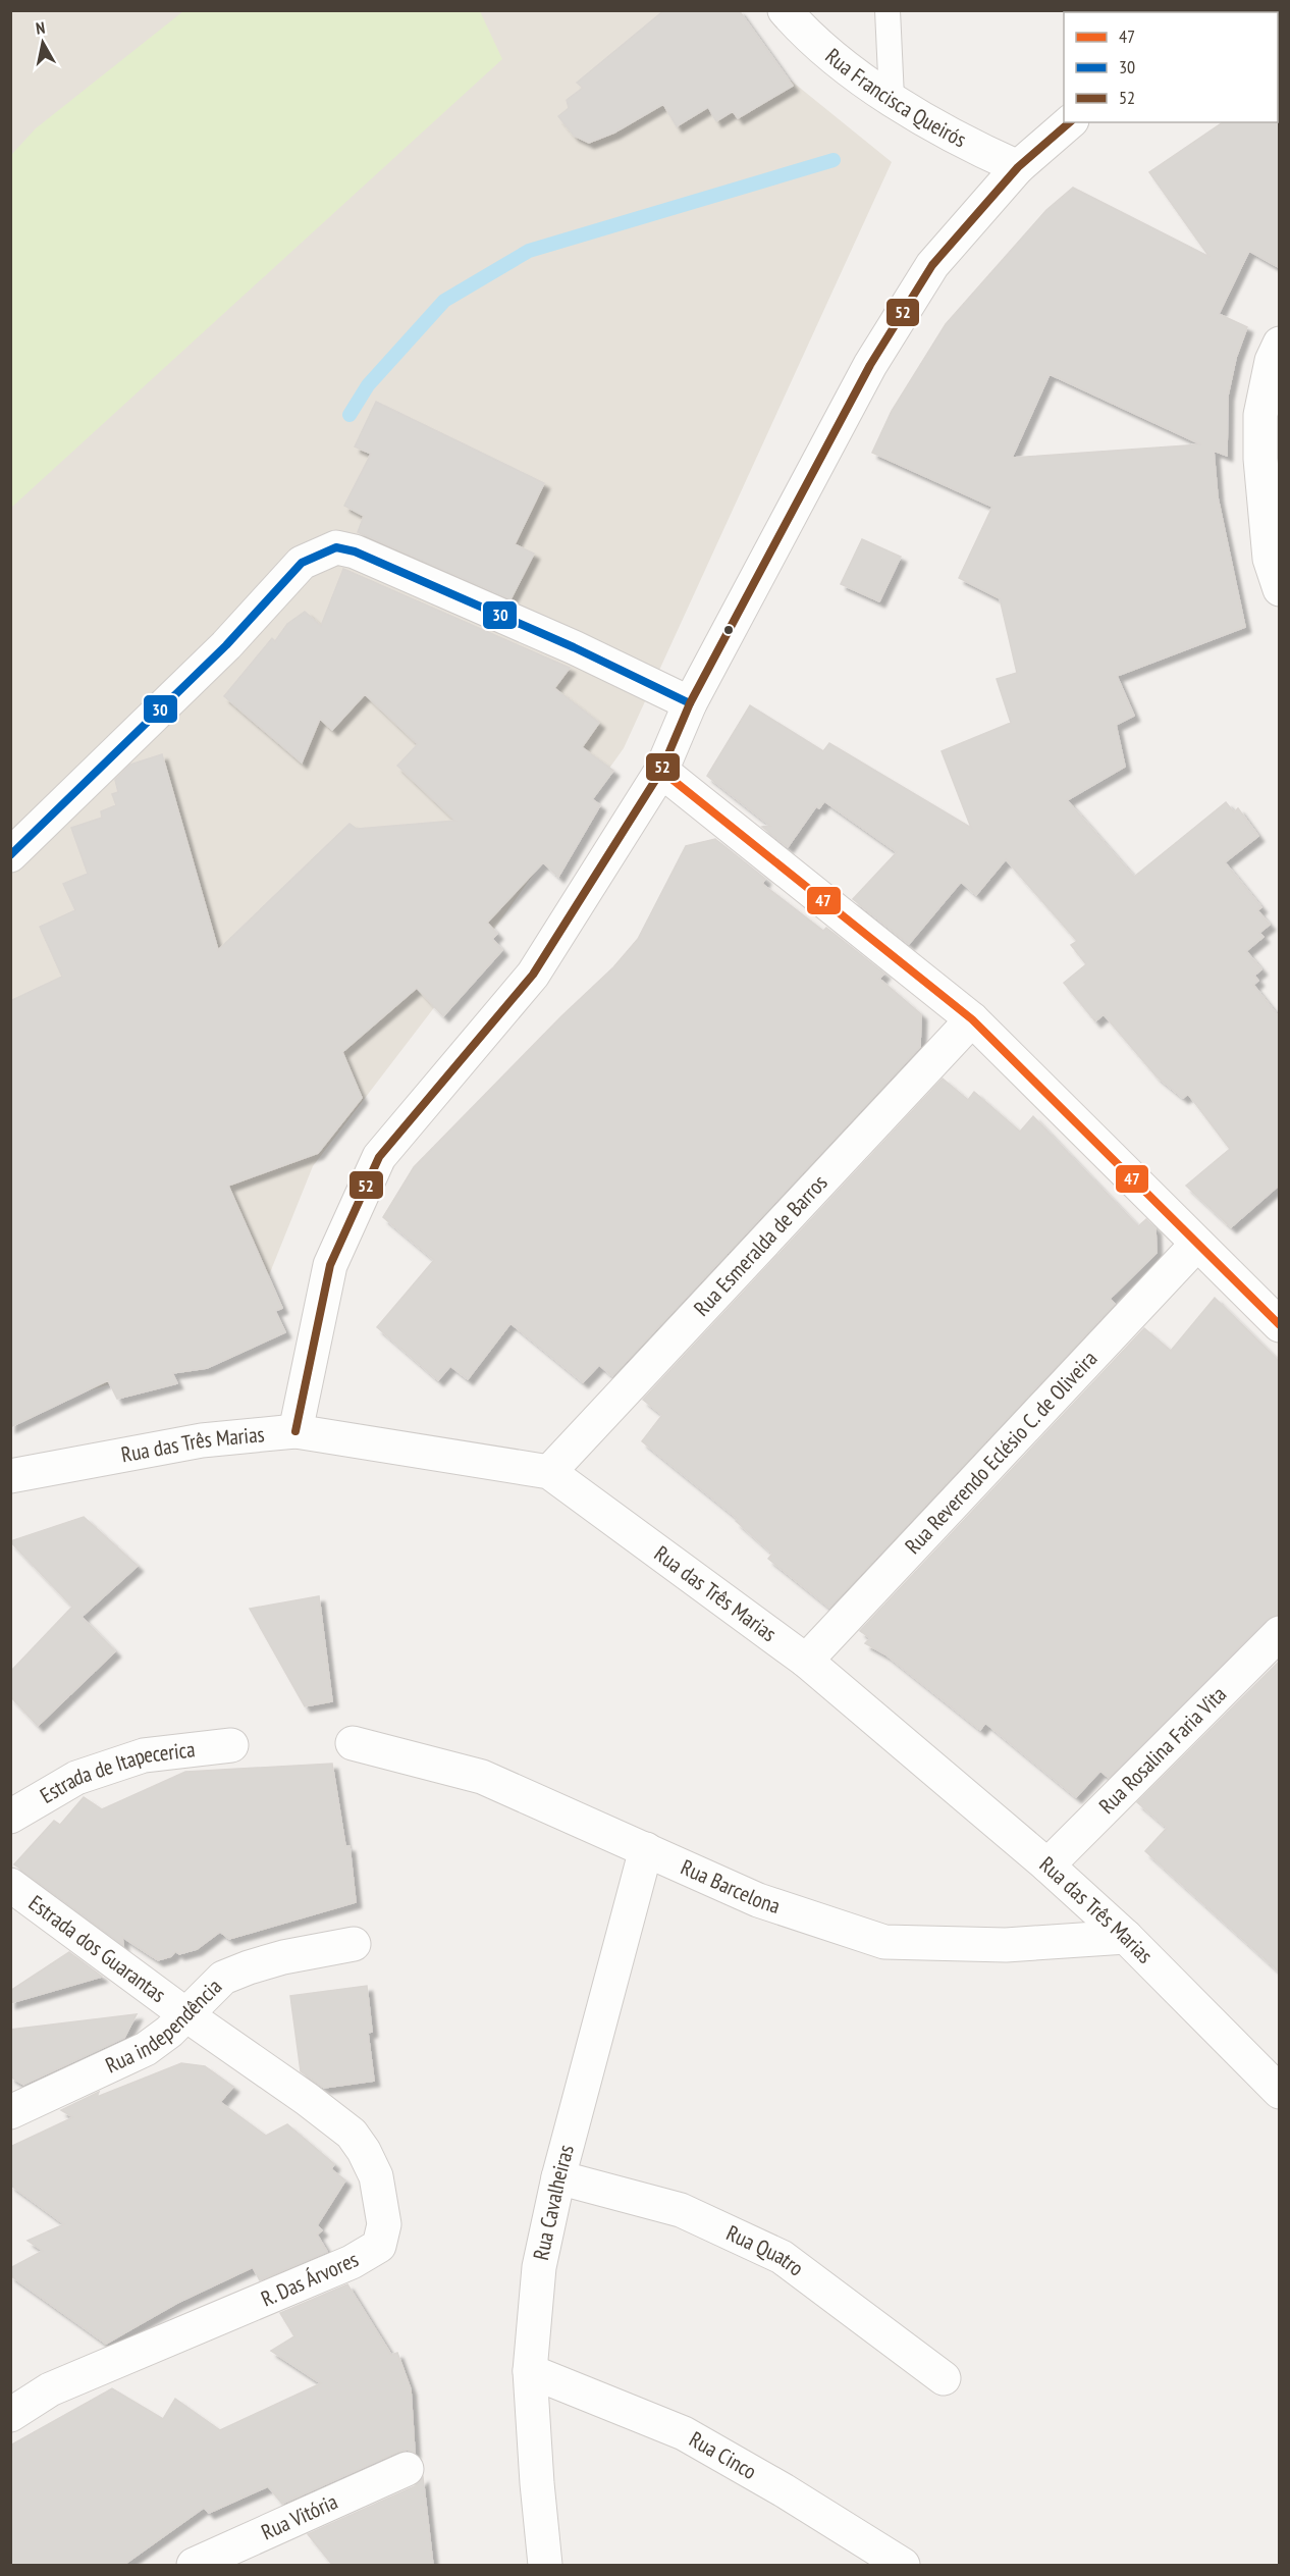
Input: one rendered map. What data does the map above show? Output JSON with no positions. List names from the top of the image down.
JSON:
{
  "streets": {
    "street": [
      "Rua Francisca Queirós",
      "Rua Esmeralda de Barros",
      "Rua das Três Marias",
      "Rua Reverendo Eclésio C. de Oliveira",
      "Rua Rosalina Faria Vita",
      "Estrada de Itapecerica",
      "Rua Barcelona",
      "Estrada dos Guarantas",
      "Rua independência",
      "Rua Cavalheiras",
      "Rua Quatro",
      "R. Das Árvores",
      "Rua Cinco",
      "Rua Vitória"
    ]
  },
  "crossings": [
    ["Rua Esmeralda de Barros", "Rua das Três Marias"],
    ["Rua das Três Marias", "Rua Reverendo Eclésio C. de Oliveira"],
    ["Rua das Três Marias", "Rua Rosalina Faria Vita"],
    ["Rua das Três Marias", "Rua Barcelona"],
    ["Rua Barcelona", "Rua Cavalheiras"],
    ["Estrada dos Guarantas", "Rua independência"],
    ["Estrada dos Guarantas", "R. Das Árvores"],
    ["Rua independência", "R. Das Árvores"],
    ["Rua Cavalheiras", "Rua Quatro"],
    ["Rua Cavalheiras", "Rua Cinco"]
  ],
  "lines": ["transit line 52", "transit line 30", "transit line 47"],
  "legend": ["47", "30", "52"],
  "north": "top"
}
